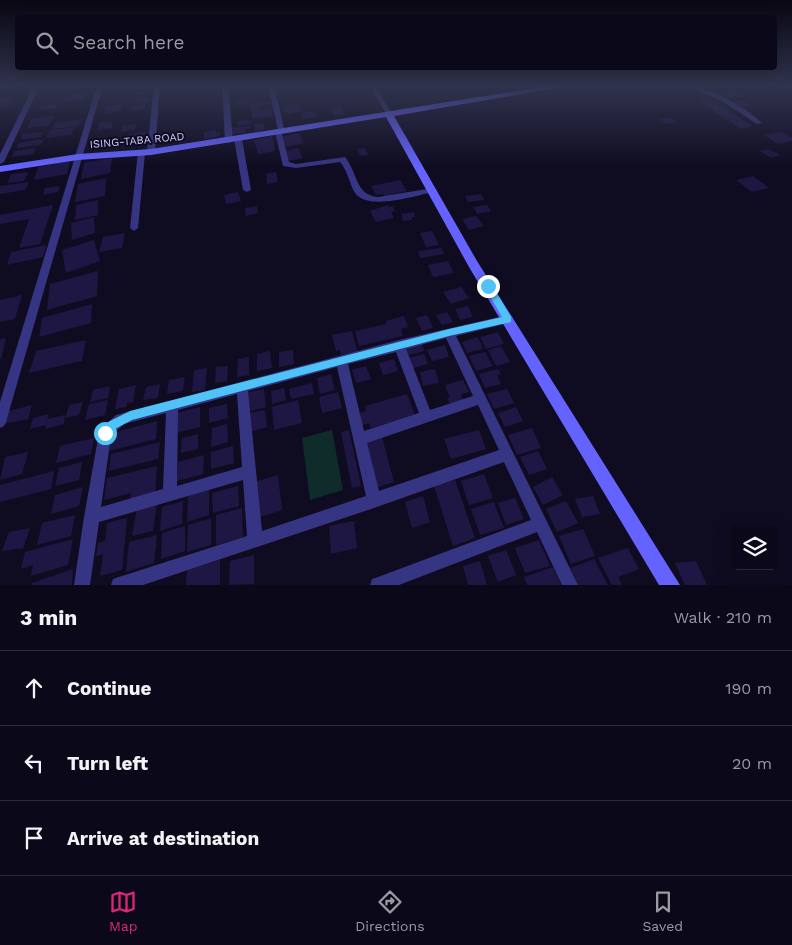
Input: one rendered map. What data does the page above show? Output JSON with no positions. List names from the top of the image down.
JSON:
{
  "streets": {
    "street": ["ISING-TABA ROAD"]
  },
  "page": {
    "search": "Search here",
    "heading": ["3 min", "Walk · 210 m"],
    "list": [
      ["Continue", "190 m"],
      ["Turn left", "20 m"],
      "Arrive at destination"
    ],
    "nav": ["Map", "Directions", "Saved"]
  }
}
